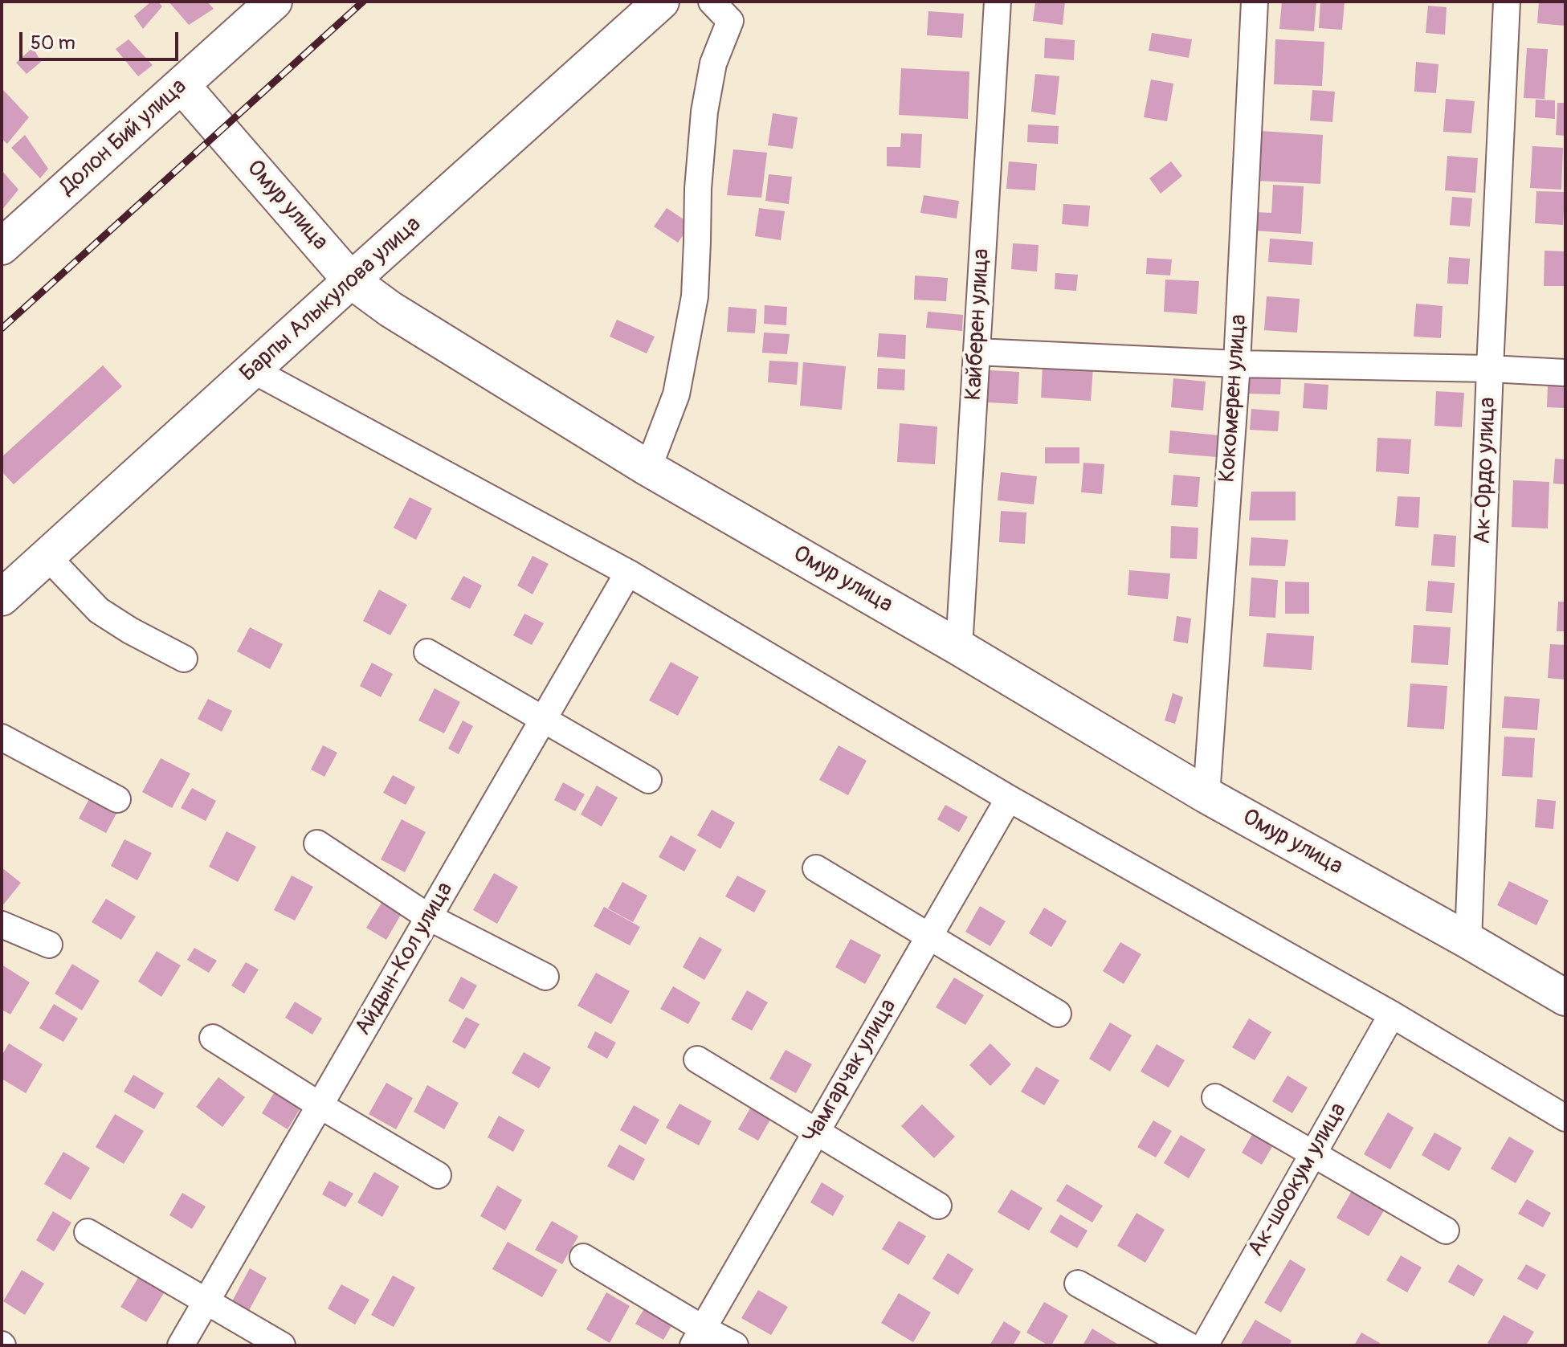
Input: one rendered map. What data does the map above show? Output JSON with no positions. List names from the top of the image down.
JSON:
{
  "streets": {
    "street": [
      "Долон Бий улица",
      "Омур улица",
      "Барпы Алыкулова улица",
      "Кайберен улица",
      "Кокомерен улица",
      "Ак-Ордо улица",
      "Айдын-Кол улица",
      "Чамгарчак улица",
      "Ак-шоокум улица"
    ]
  },
  "crossings": [
    ["Долон Бий улица", "Омур улица"],
    ["Омур улица", "Барпы Алыкулова улица"],
    ["Омур улица", "Кайберен улица"],
    ["Омур улица", "Кокомерен улица"],
    ["Омур улица", "Ак-Ордо улица"]
  ],
  "scale_bar": "50 m"
}
